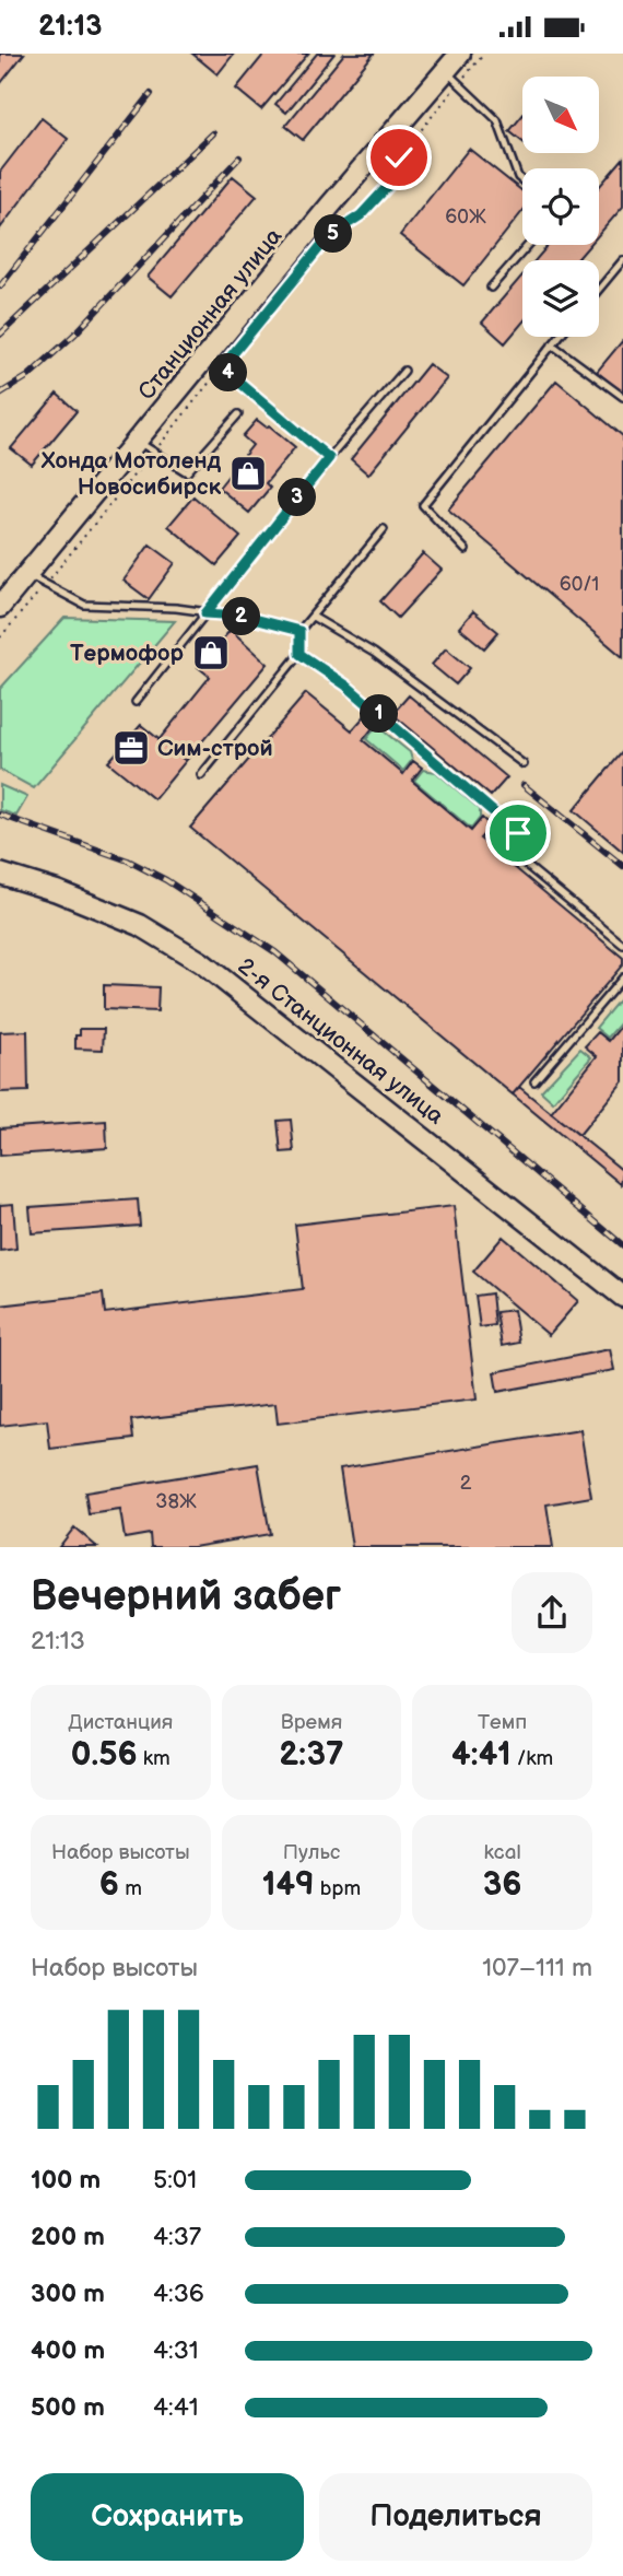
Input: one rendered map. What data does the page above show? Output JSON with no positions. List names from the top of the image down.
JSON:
{
  "streets": {
    "main road": ["Станционная улица", "2-я Станционная улица"]
  },
  "places": {
    "shop": ["Хонда Мотоленд Новосибирск", "Термофор"],
    "office": ["Сим-строй"]
  },
  "house_numbers": [
    "60Ж",
    "60/1",
    "2",
    "38Ж"
  ],
  "north": "bottom right",
  "page": {
    "status": "21:13",
    "pins": [
      "5",
      "4",
      "3",
      "2",
      "1"
    ],
    "heading": ["Вечерний забег", "21:13"],
    "stats": [
      ["Дистанция", "0.56 km"],
      ["Время", "2:37"],
      ["Темп", "4:41 /km"],
      ["Набор высоты", "6 m"],
      ["Пульс", "149 bpm"],
      ["kcal", "36"]
    ],
    "chart": ["Набор высоты", "107–111 m"],
    "list": [
      {
        "name": "100 m",
        "note": "5:01"
      },
      {
        "name": "200 m",
        "note": "4:37"
      },
      {
        "name": "300 m",
        "note": "4:36"
      },
      {
        "name": "400 m",
        "note": "4:31"
      },
      {
        "name": "500 m",
        "note": "4:41"
      }
    ],
    "buttons": ["Сохранить", "Поделиться"]
  }
}
